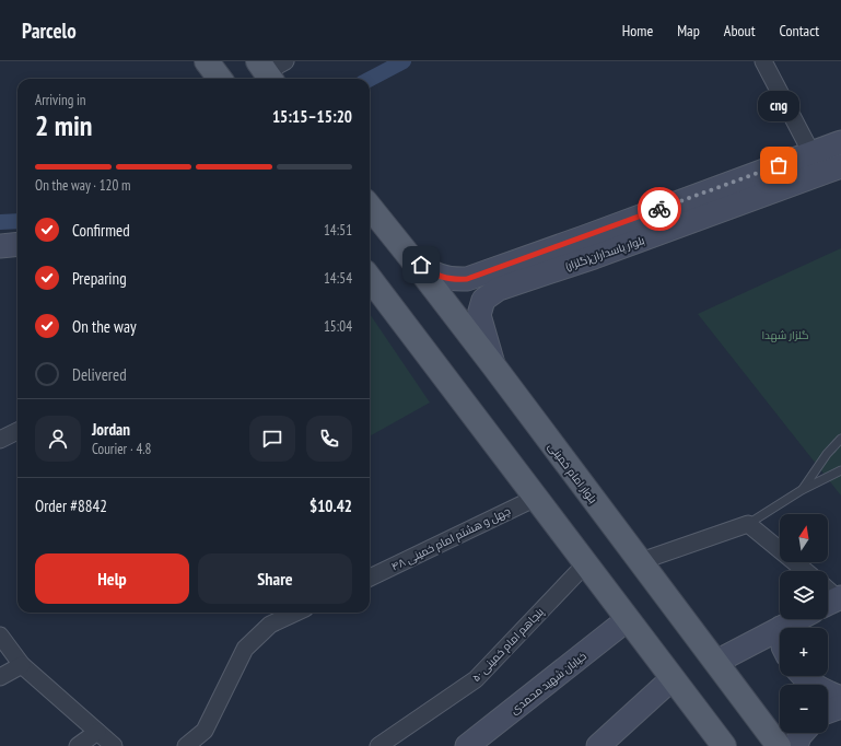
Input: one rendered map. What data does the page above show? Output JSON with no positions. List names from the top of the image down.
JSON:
{
  "streets": {
    "main road": ["بلوار پاسداران(گلزار)", "بلوار امام خمینی", "خیابان شهید محمدی"],
    "street": ["چهل و هشتم امام خمینی ۴۸", "پنجاهم امام خمینی ۵۰"]
  },
  "crossings": [
    ["بلوار پاسداران(گلزار)", "بلوار امام خمینی"]
  ],
  "parks": ["گلزار شهدا"],
  "places": ["cng"],
  "north": "top",
  "page": {
    "header": "Parcelo",
    "nav": [
      "Home",
      "Map",
      "About",
      "Contact"
    ],
    "heading": ["2 min", "Arriving in", "15:15–15:20"],
    "panel": [
      "Jordan",
      "Courier · 4.8",
      "Order #8842",
      "$10.42"
    ],
    "bubble": "cng",
    "bar": "On the way · 120 m",
    "list": [
      ["Confirmed", "14:51"],
      ["Preparing", "14:54"],
      ["On the way", "15:04"],
      "Delivered"
    ],
    "map_buttons": ["+", "−"],
    "buttons": ["Help", "Share"]
  }
}
